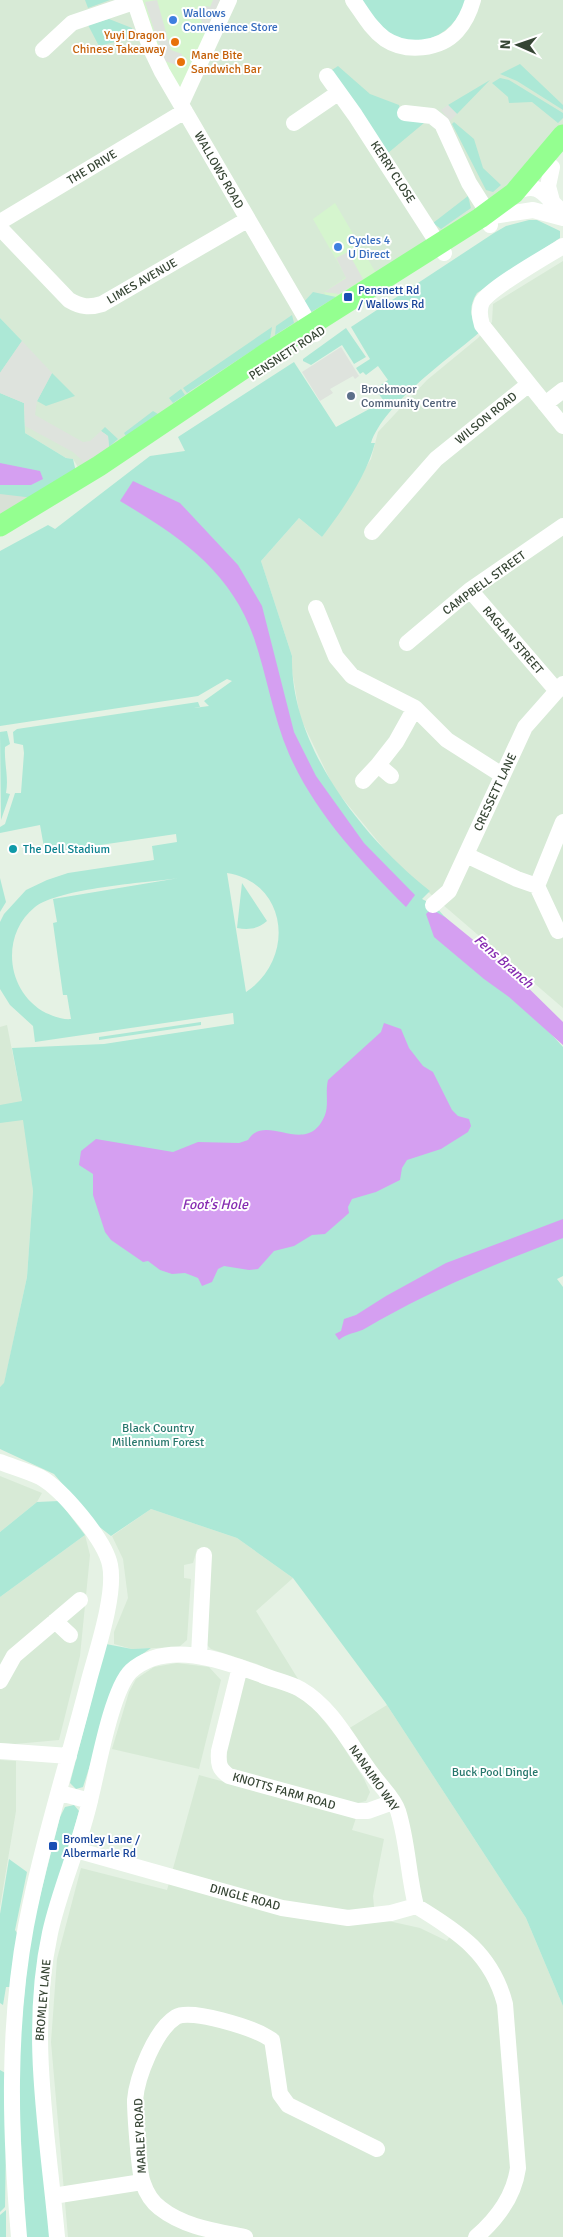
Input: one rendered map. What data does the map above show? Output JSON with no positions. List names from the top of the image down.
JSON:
{
  "streets": {
    "main road": ["PENSNETT ROAD"],
    "street": [
      "THE DRIVE",
      "WALLOWS ROAD",
      "KERRY CLOSE",
      "LIMES AVENUE",
      "WILSON ROAD",
      "CAMPBELL STREET",
      "RAGLAN STREET",
      "CRESSETT LANE",
      "NANAIMO WAY",
      "KNOTTS FARM ROAD",
      "DINGLE ROAD",
      "BROMLEY LANE",
      "MARLEY ROAD"
    ]
  },
  "crossings": [
    ["THE DRIVE", "WALLOWS ROAD"],
    ["WALLOWS ROAD", "LIMES AVENUE"],
    ["WALLOWS ROAD", "PENSNETT ROAD"],
    ["KERRY CLOSE", "PENSNETT ROAD"],
    ["CAMPBELL STREET", "RAGLAN STREET"],
    ["RAGLAN STREET", "CRESSETT LANE"],
    ["NANAIMO WAY", "KNOTTS FARM ROAD"],
    ["NANAIMO WAY", "DINGLE ROAD"],
    ["NANAIMO WAY", "BROMLEY LANE"],
    ["DINGLE ROAD", "BROMLEY LANE"]
  ],
  "water": ["Fens Branch", "Foot's Hole"],
  "parks": ["Black Country Millennium Forest", "Buck Pool Dingle"],
  "places": {
    "other": [
      "Wallows Convenience Store",
      "Yuyi Dragon Chinese Takeaway",
      "Mane Bite Sandwich Bar",
      "Cycles 4 U Direct",
      "Brockmoor Community Centre",
      "The Dell Stadium"
    ],
    "transit": ["Pensnett Rd / Wallows Rd", "Bromley Lane / Albermarle Rd"]
  },
  "north": "left"
}
